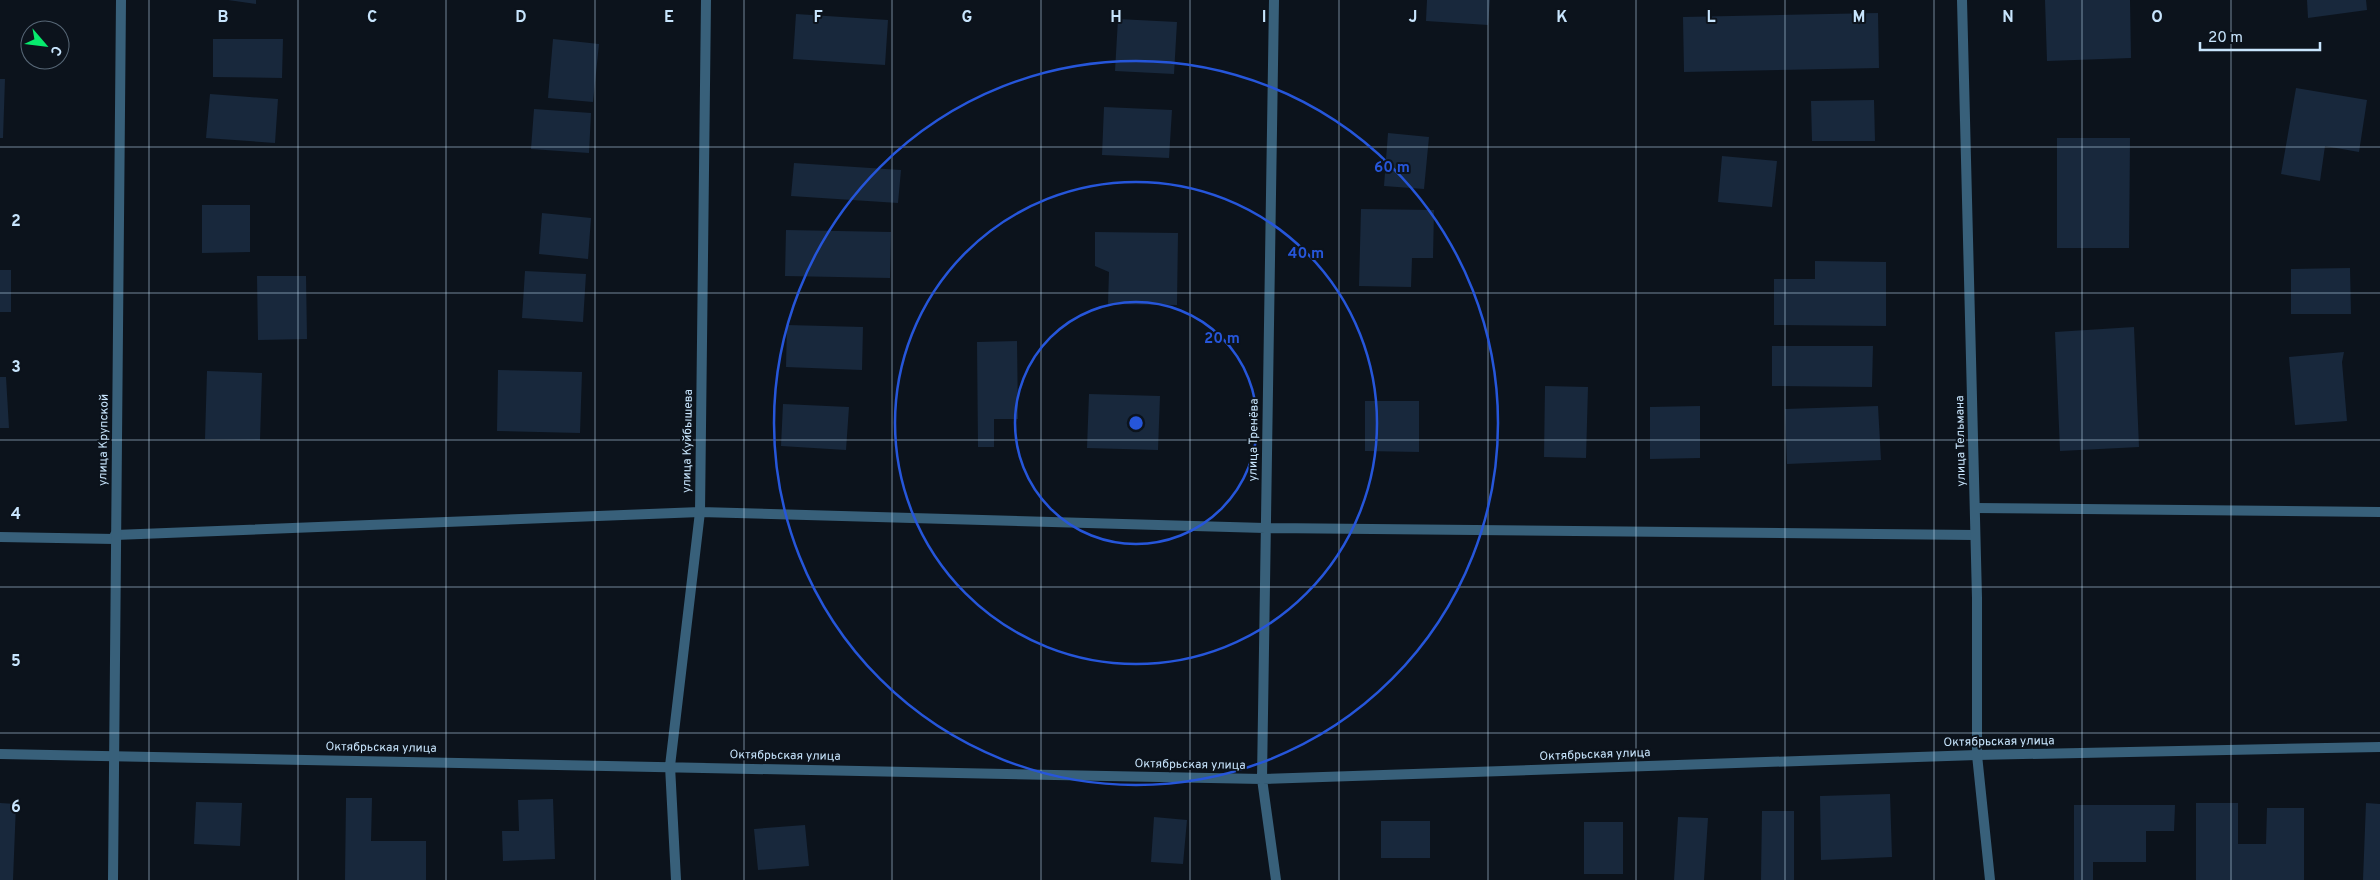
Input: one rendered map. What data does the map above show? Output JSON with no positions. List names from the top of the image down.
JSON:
{
  "streets": {
    "street": [
      "улица Крупской",
      "улица Тренёва",
      "улица Куйбышева",
      "улица Тельмана",
      "Октябрьская улица"
    ]
  },
  "crossings": [
    ["улица Крупской", "Октябрьская улица"],
    ["улица Тренёва", "Октябрьская улица"],
    ["улица Куйбышева", "Октябрьская улица"],
    ["улица Тельмана", "Октябрьская улица"]
  ],
  "scale_bar": "20 m",
  "north": "bottom right",
  "grid": {
    "columns": [
      "B",
      "C",
      "D",
      "E",
      "F",
      "G",
      "H",
      "I",
      "J",
      "K",
      "L",
      "M",
      "N",
      "O"
    ],
    "rows": [
      "2",
      "3",
      "4",
      "5",
      "6"
    ]
  },
  "rings": ["60 m", "40 m", "20 m"]
}
